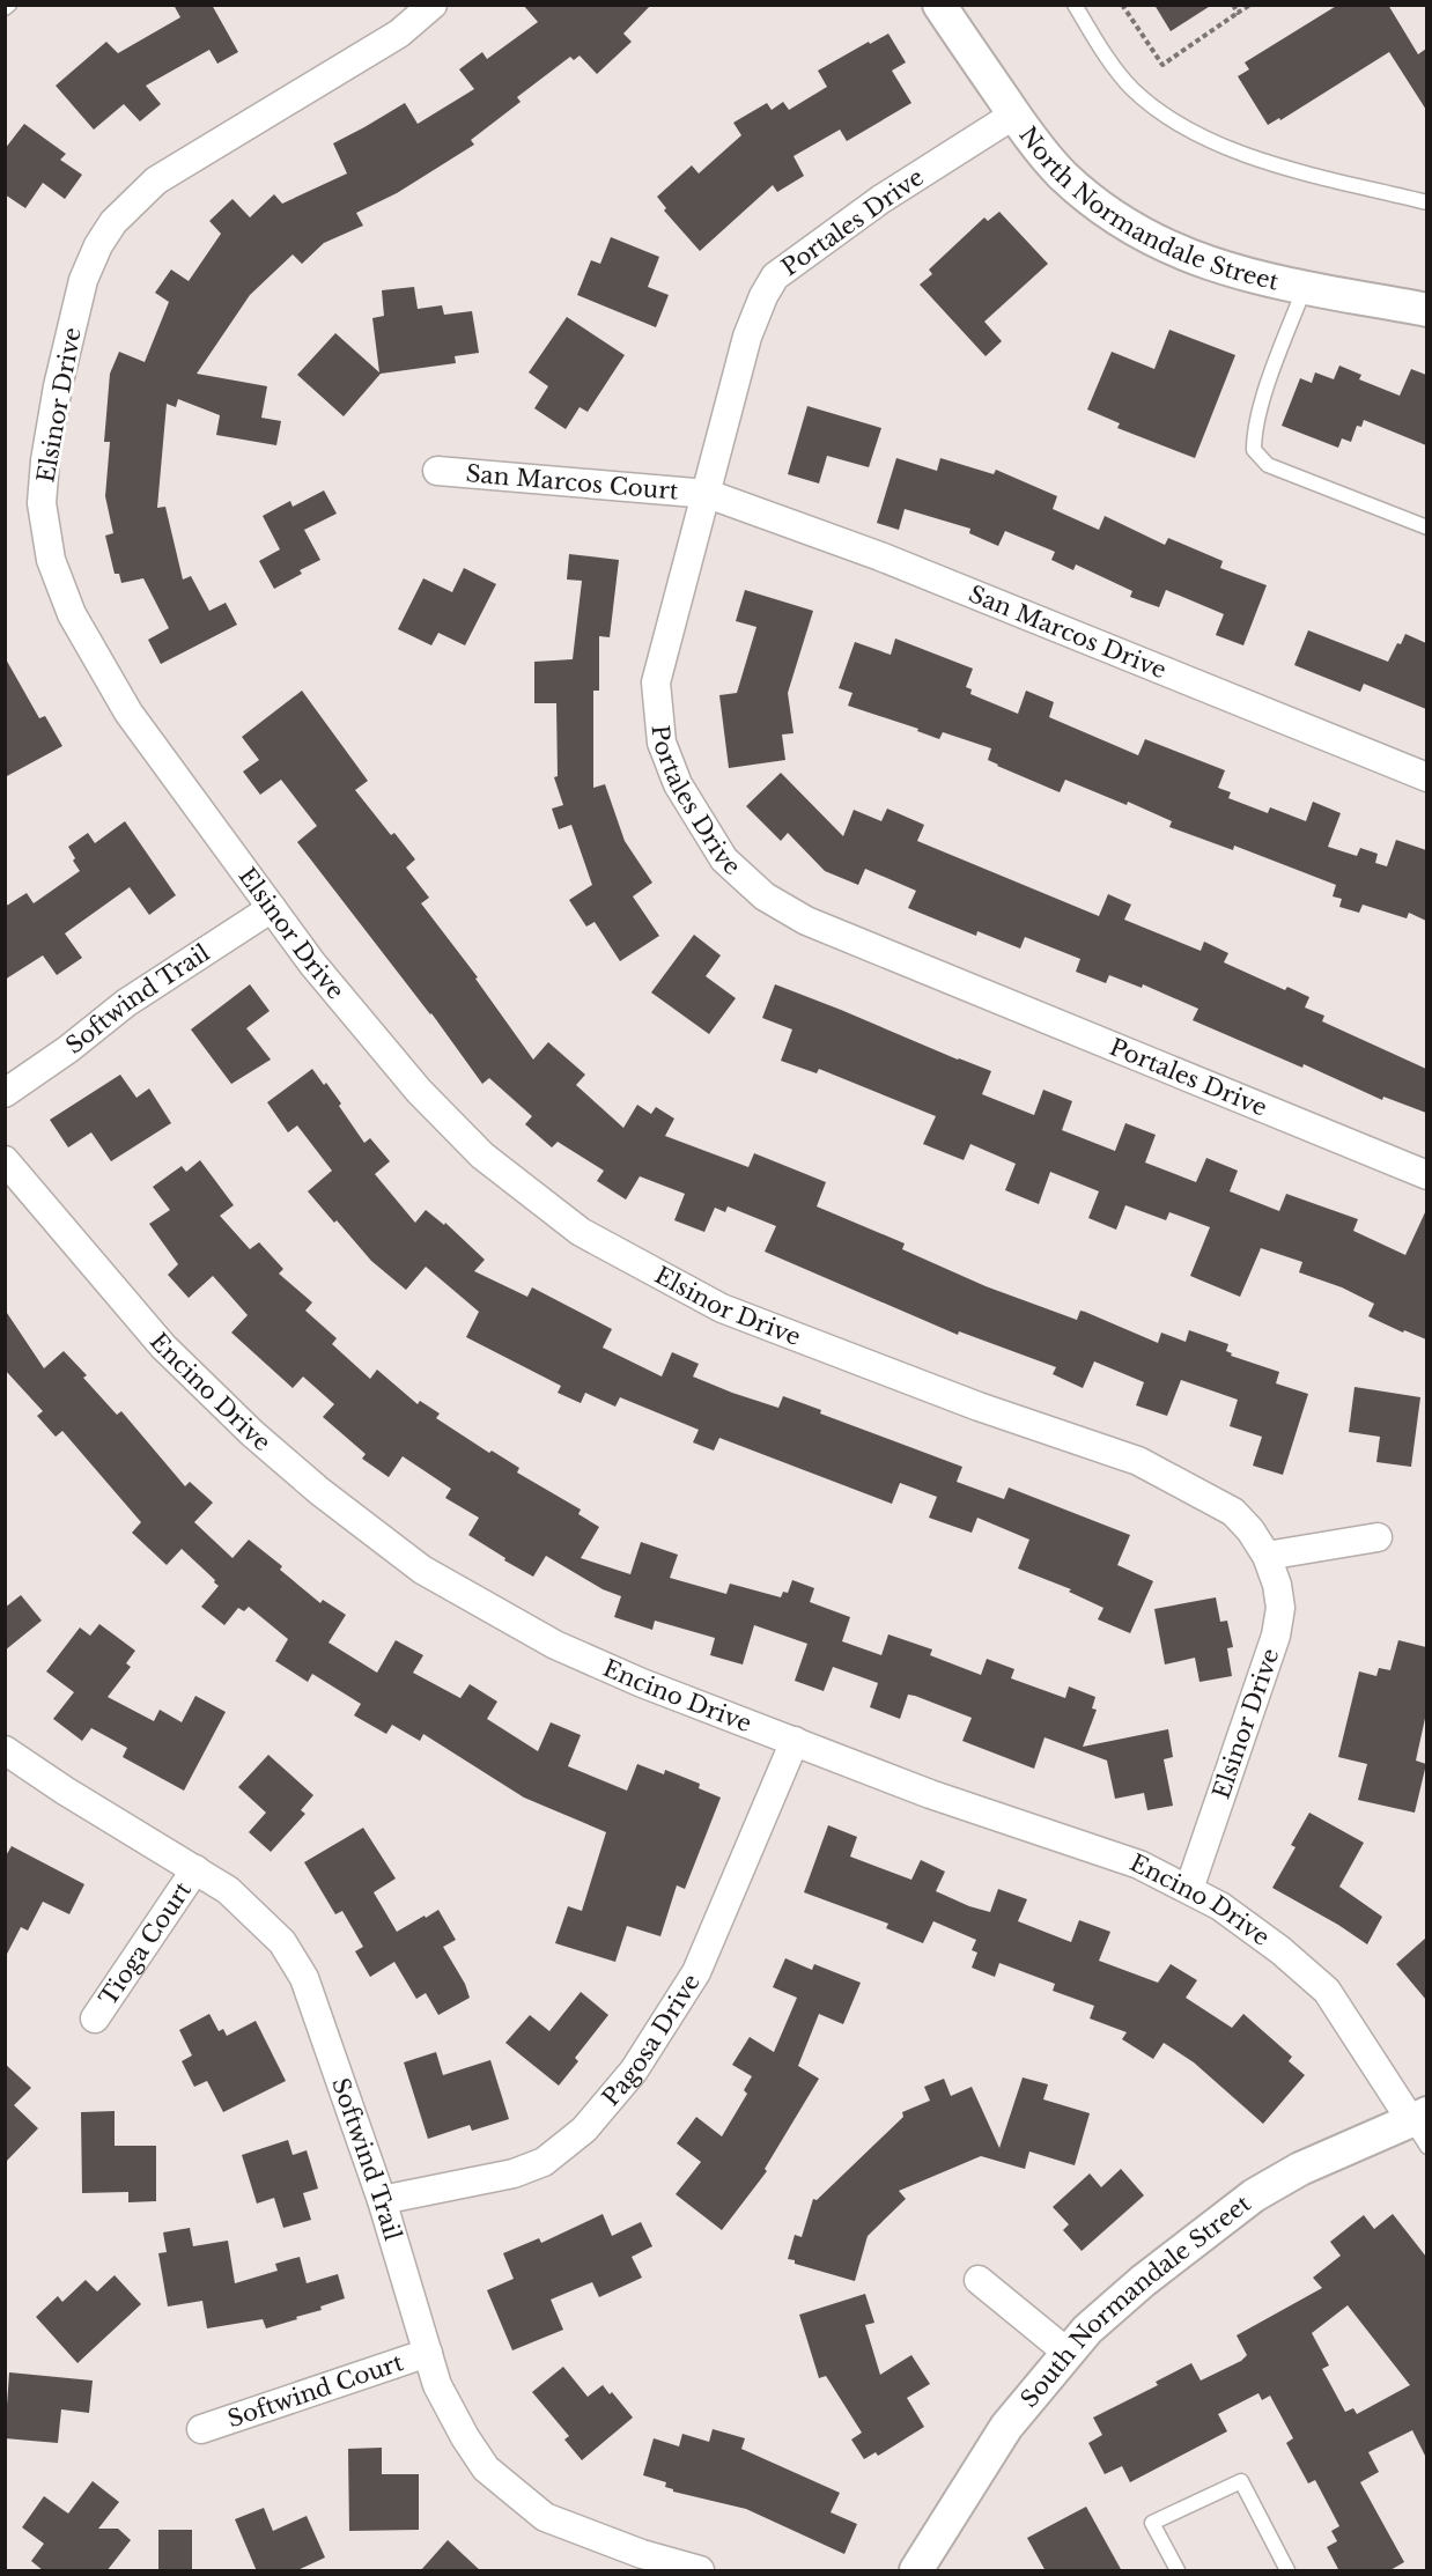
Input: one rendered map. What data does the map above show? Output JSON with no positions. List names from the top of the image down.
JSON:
{
  "streets": {
    "street": [
      "North Normandale Street",
      "Portales Drive",
      "Elsinor Drive",
      "San Marcos Court",
      "San Marcos Drive",
      "Softwind Trail",
      "Encino Drive",
      "Tioga Court",
      "Pagosa Drive",
      "South Normandale Street",
      "Softwind Court"
    ]
  },
  "crossings": [
    ["North Normandale Street", "Portales Drive"],
    ["Portales Drive", "San Marcos Court"],
    ["Portales Drive", "San Marcos Drive"],
    ["Elsinor Drive", "Softwind Trail"],
    ["Elsinor Drive", "Encino Drive"],
    ["San Marcos Court", "San Marcos Drive"],
    ["Softwind Trail", "Tioga Court"],
    ["Softwind Trail", "Pagosa Drive"],
    ["Softwind Trail", "Softwind Court"],
    ["Encino Drive", "Pagosa Drive"],
    ["Encino Drive", "South Normandale Street"]
  ]
}
